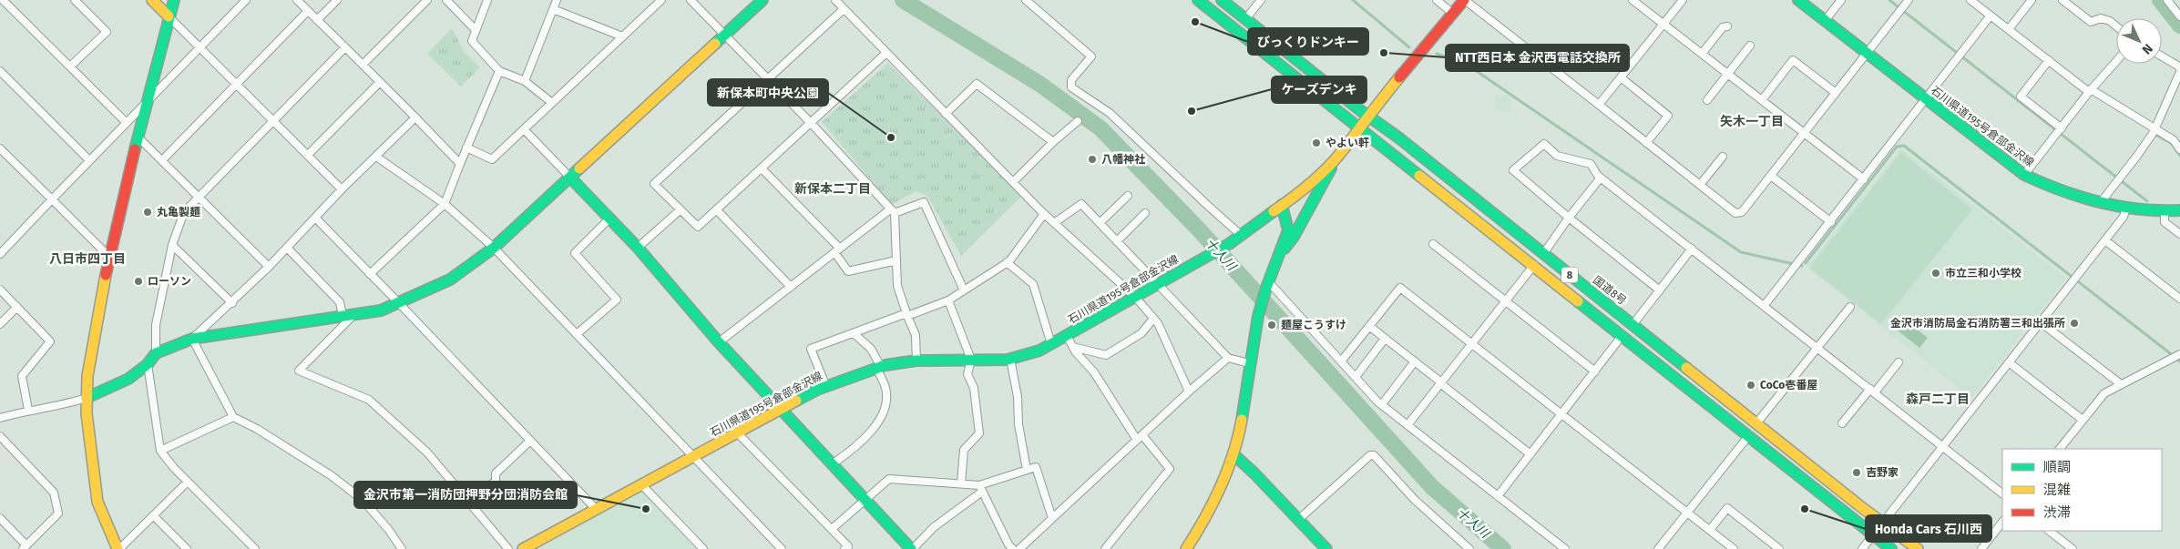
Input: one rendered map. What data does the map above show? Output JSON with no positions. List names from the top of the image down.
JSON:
{
  "streets": {
    "main road": ["石川県道195号倉部金沢線", "8", "国道8号"]
  },
  "districts": [
    "矢木一丁目",
    "新保本二丁目",
    "八日市四丁目",
    "森戸二丁目"
  ],
  "water": ["十人川"],
  "places": [
    "びっくりドンキー",
    "NTT西日本 金沢西電話交換所",
    "ケーズデンキ",
    "新保本町中央公園",
    "やよい軒",
    "八幡神社",
    "丸亀製麺",
    "市立三和小学校",
    "ローソン",
    "金沢市消防局金石消防署三和出張所",
    "麺屋こうすけ",
    "CoCo壱番屋",
    "吉野家",
    "金沢市第一消防団押野分団消防会館",
    "Honda Cars 石川西"
  ],
  "legend": ["順調", "混雑", "渋滞"],
  "north": "bottom right"
}
